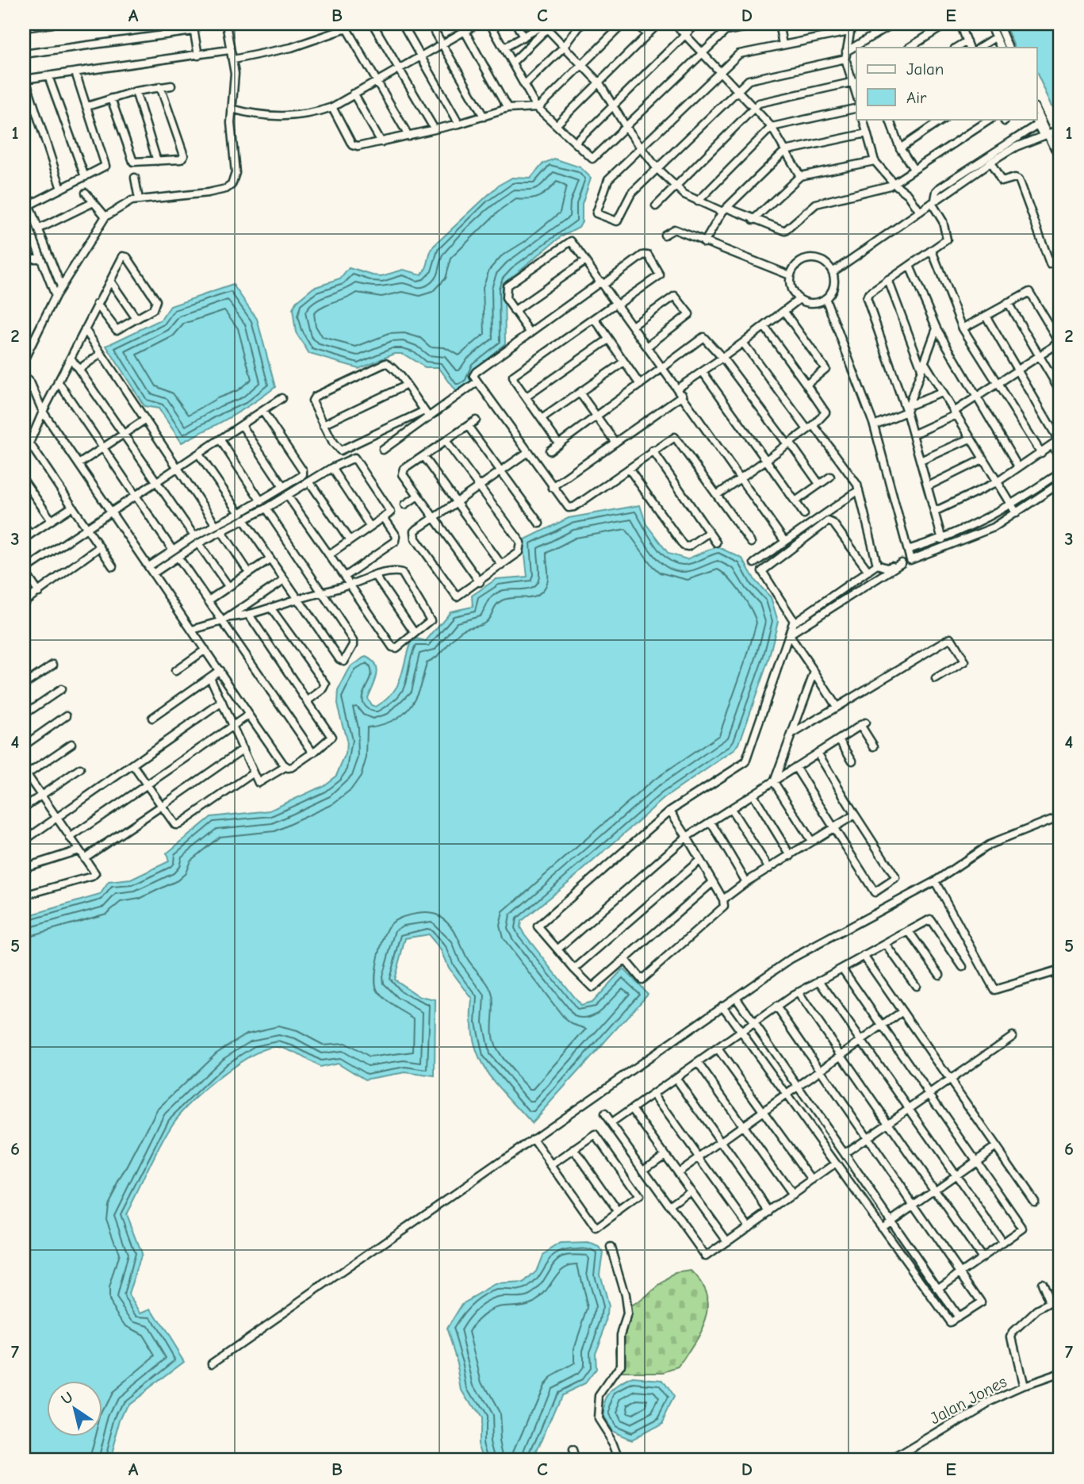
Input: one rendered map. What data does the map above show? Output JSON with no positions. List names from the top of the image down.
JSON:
{
  "streets": {
    "street": ["Jalan Jones"]
  },
  "legend": ["Jalan", "Air"],
  "north": "top left",
  "grid": {
    "columns": [
      "A",
      "B",
      "C",
      "D",
      "E"
    ],
    "rows": [
      "1",
      "2",
      "3",
      "4",
      "5",
      "6",
      "7"
    ]
  }
}
